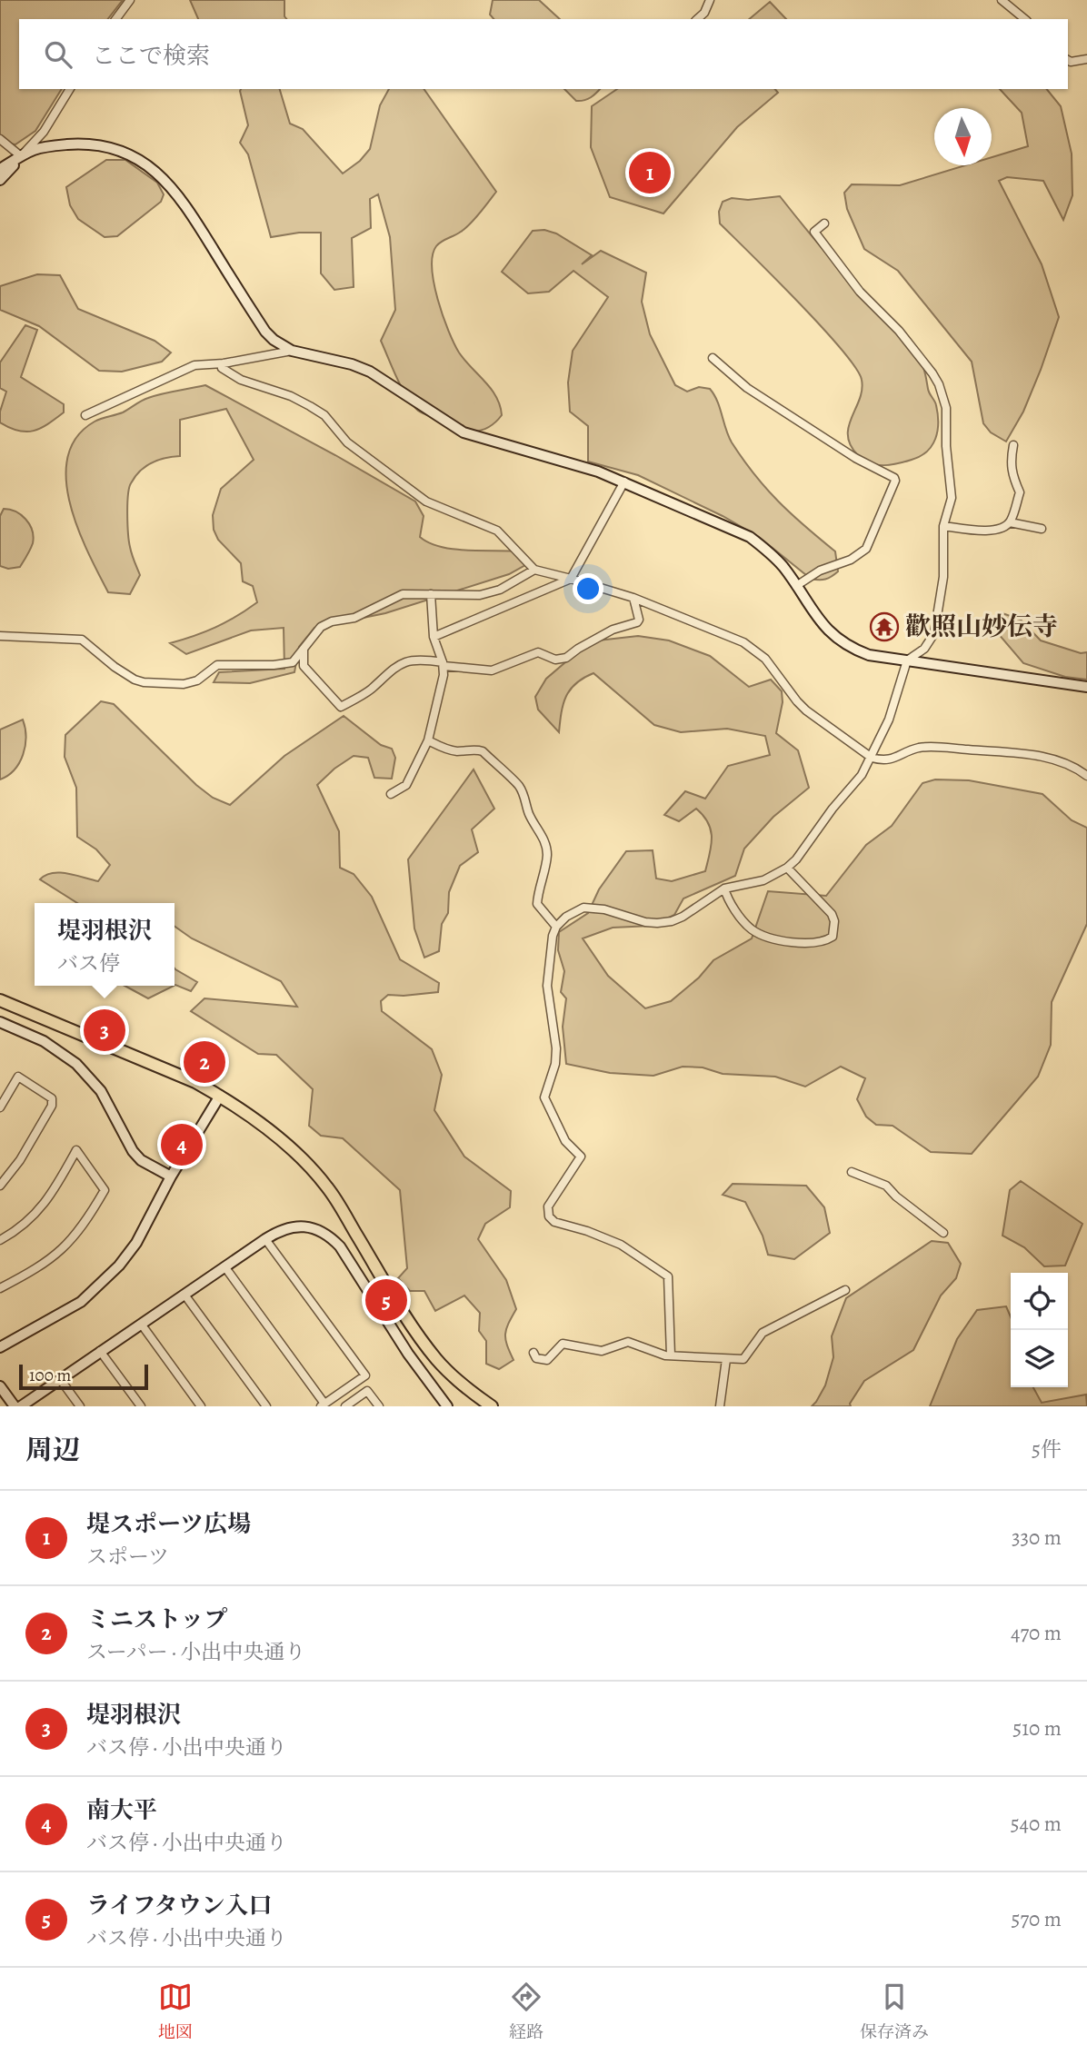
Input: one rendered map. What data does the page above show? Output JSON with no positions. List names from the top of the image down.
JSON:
{
  "places": {
    "temple": ["歡照山妙伝寺"]
  },
  "scale_bar": "100 m",
  "north": "bottom",
  "page": {
    "search": "ここで検索",
    "pins": [
      "1",
      "3",
      "2",
      "4",
      "5"
    ],
    "popup": ["堤羽根沢", "バス停"],
    "scale": "100 m",
    "heading": ["周辺", "5件"],
    "list": [
      {
        "mark": "1",
        "name": "堤スポーツ広場",
        "note": "スポーツ",
        "value": "330 m"
      },
      {
        "mark": "2",
        "name": "ミニストップ",
        "note": "スーパー · 小出中央通り",
        "value": "470 m"
      },
      {
        "mark": "3",
        "name": "堤羽根沢",
        "note": "バス停 · 小出中央通り",
        "value": "510 m"
      },
      {
        "mark": "4",
        "name": "南大平",
        "note": "バス停 · 小出中央通り",
        "value": "540 m"
      },
      {
        "mark": "5",
        "name": "ライフタウン入口",
        "note": "バス停 · 小出中央通り",
        "value": "570 m"
      }
    ],
    "nav": ["地図", "経路", "保存済み"]
  }
}
